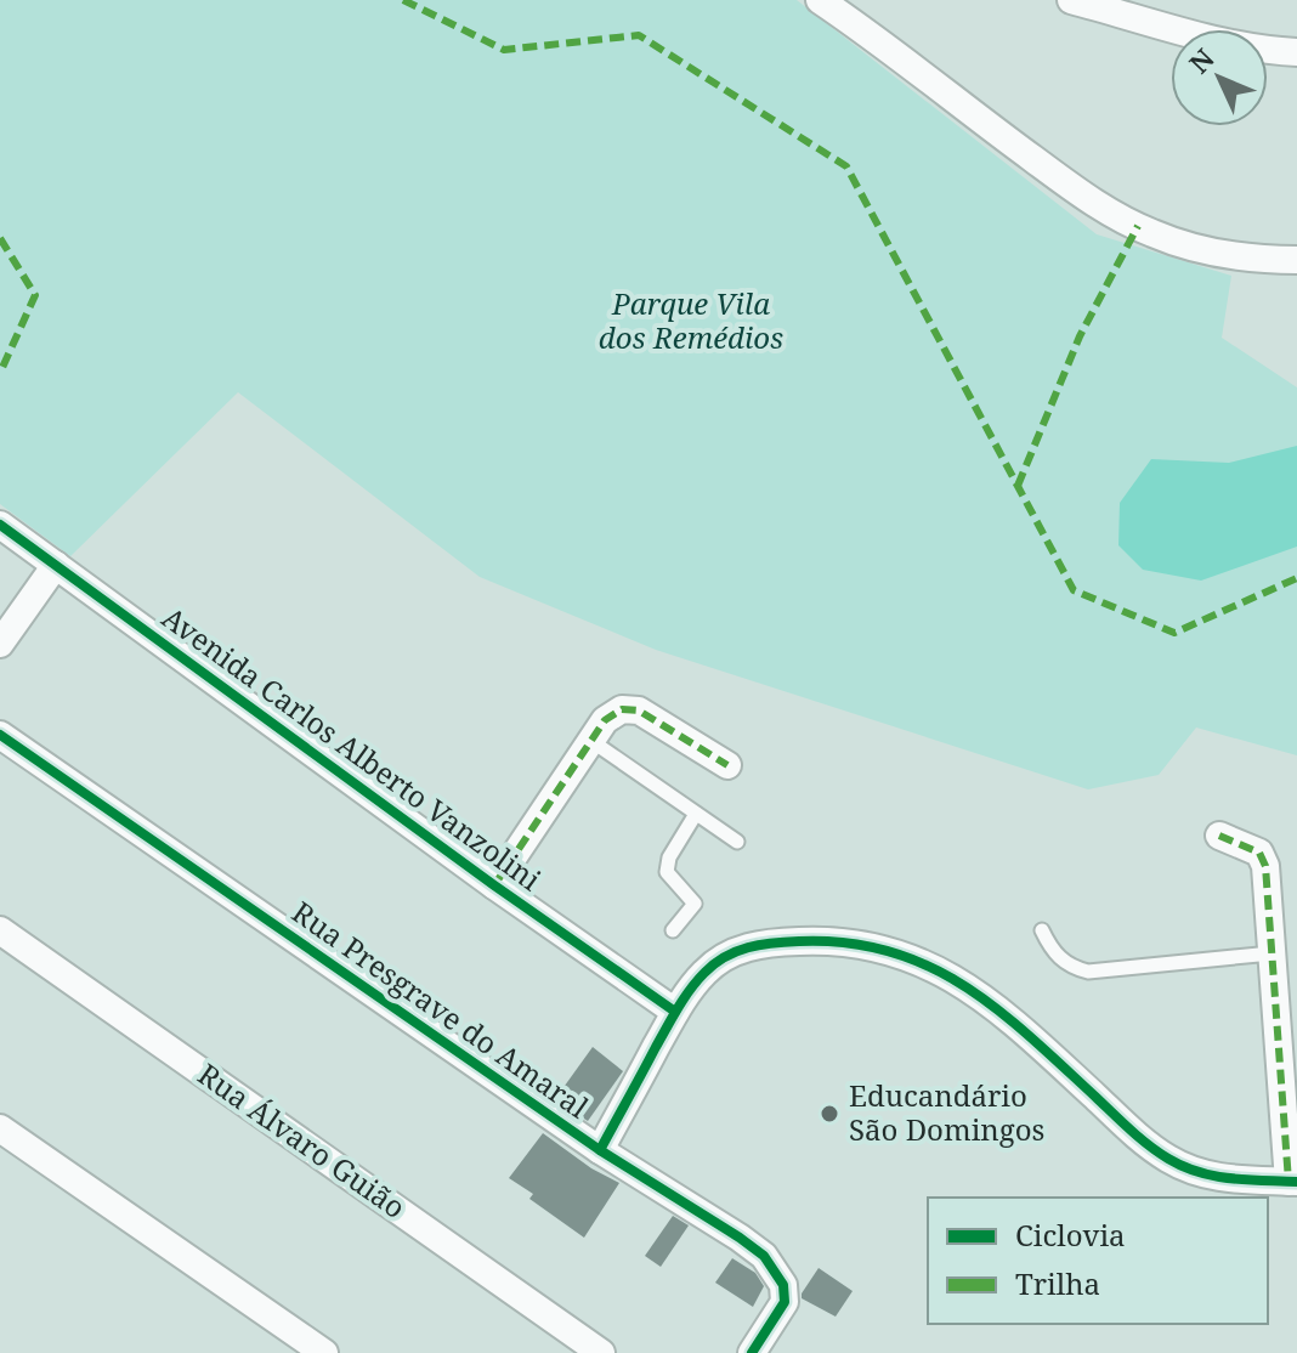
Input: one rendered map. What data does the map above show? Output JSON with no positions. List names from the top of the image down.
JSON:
{
  "streets": {
    "street": ["Avenida Carlos Alberto Vanzolini", "Rua Presgrave do Amaral", "Rua Álvaro Guião"]
  },
  "parks": ["Parque Vila dos Remédios"],
  "places": ["Educandário São Domingos"],
  "legend": ["Ciclovia", "Trilha"],
  "north": "top left"
}
